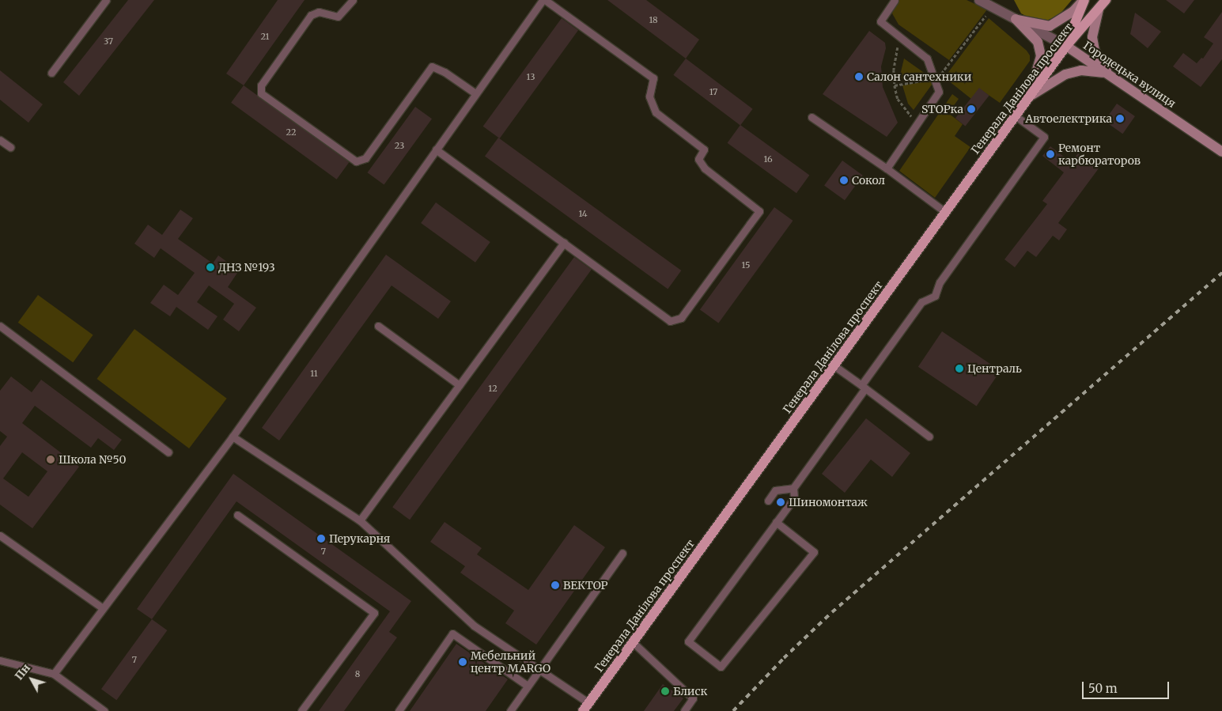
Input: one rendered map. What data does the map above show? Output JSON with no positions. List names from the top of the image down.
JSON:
{
  "streets": {
    "main road": ["Городецька вулиця", "Генерала Данілова проспект"]
  },
  "crossings": [
    ["Городецька вулиця", "Генерала Данілова проспект"]
  ],
  "places": [
    "Салон сантехники",
    "STOPка",
    "Автоелектрика",
    "Ремонт карбюраторов",
    "Сокол",
    "ДНЗ №193",
    "Централь",
    "Школа №50",
    "Шиномонтаж",
    "Перукарня",
    "ВЕКТОР",
    "Мебельний центр MARGO",
    "Блиск"
  ],
  "house_numbers": [
    "18",
    "21",
    "37",
    "13",
    "17",
    "22",
    "23",
    "16",
    "14",
    "15",
    "11",
    "12",
    "7",
    "7",
    "8"
  ],
  "scale_bar": "50 m",
  "north": "top left"
}
